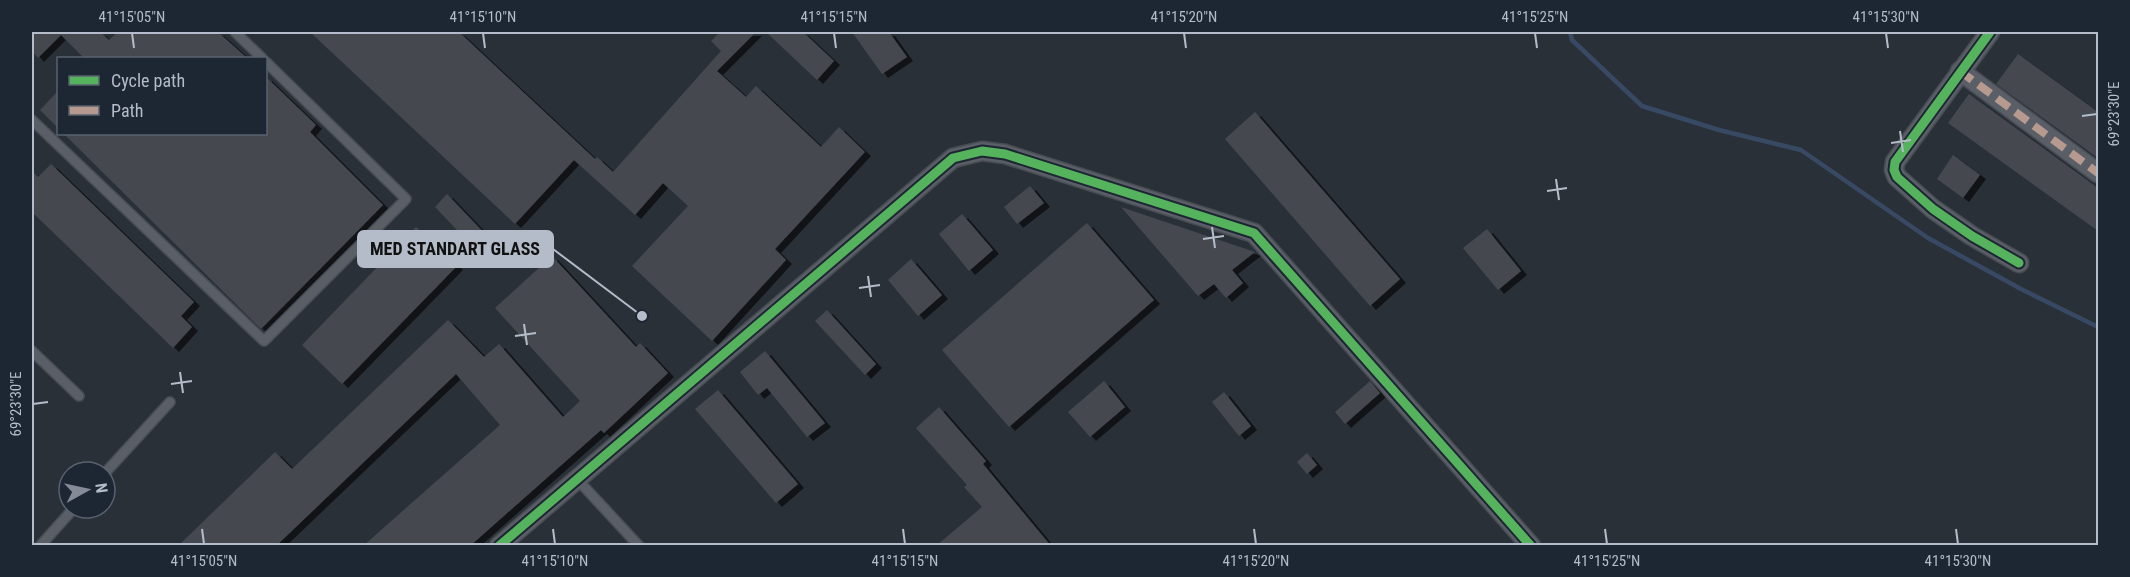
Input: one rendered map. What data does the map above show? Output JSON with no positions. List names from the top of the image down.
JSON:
{
  "places": ["MED STANDART GLASS"],
  "legend": ["Cycle path", "Path"],
  "north": "right",
  "coordinates": [
    "41°15'05\"N",
    "41°15'10\"N",
    "41°15'15\"N",
    "41°15'20\"N",
    "41°15'25\"N",
    "41°15'30\"N",
    "69°23'30\"E"
  ]
}
